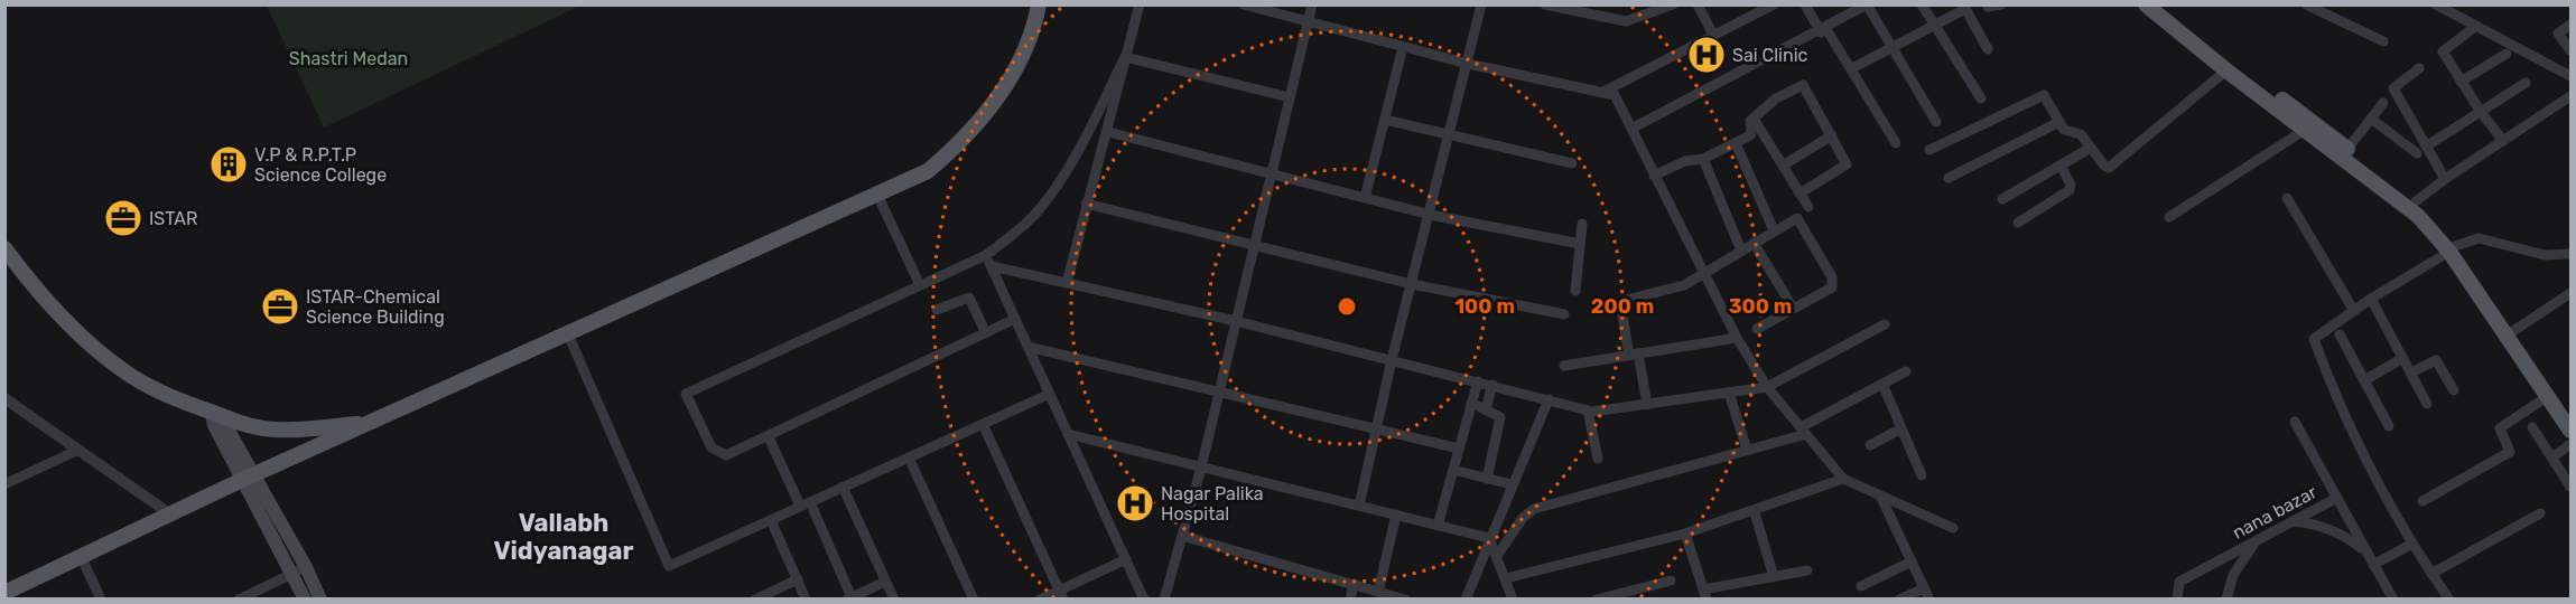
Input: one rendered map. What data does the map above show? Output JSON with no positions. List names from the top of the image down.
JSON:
{
  "streets": {
    "street": ["nana bazar"]
  },
  "districts": ["Vallabh Vidyanagar"],
  "parks": ["Shastri Medan"],
  "places": {
    "hospital": ["Sai Clinic", "Nagar Palika Hospital"],
    "building": ["V.P & R.P.T.P Science College"],
    "office": ["ISTAR", "ISTAR-Chemical Science Building"]
  },
  "rings": ["100 m", "200 m", "300 m"]
}
